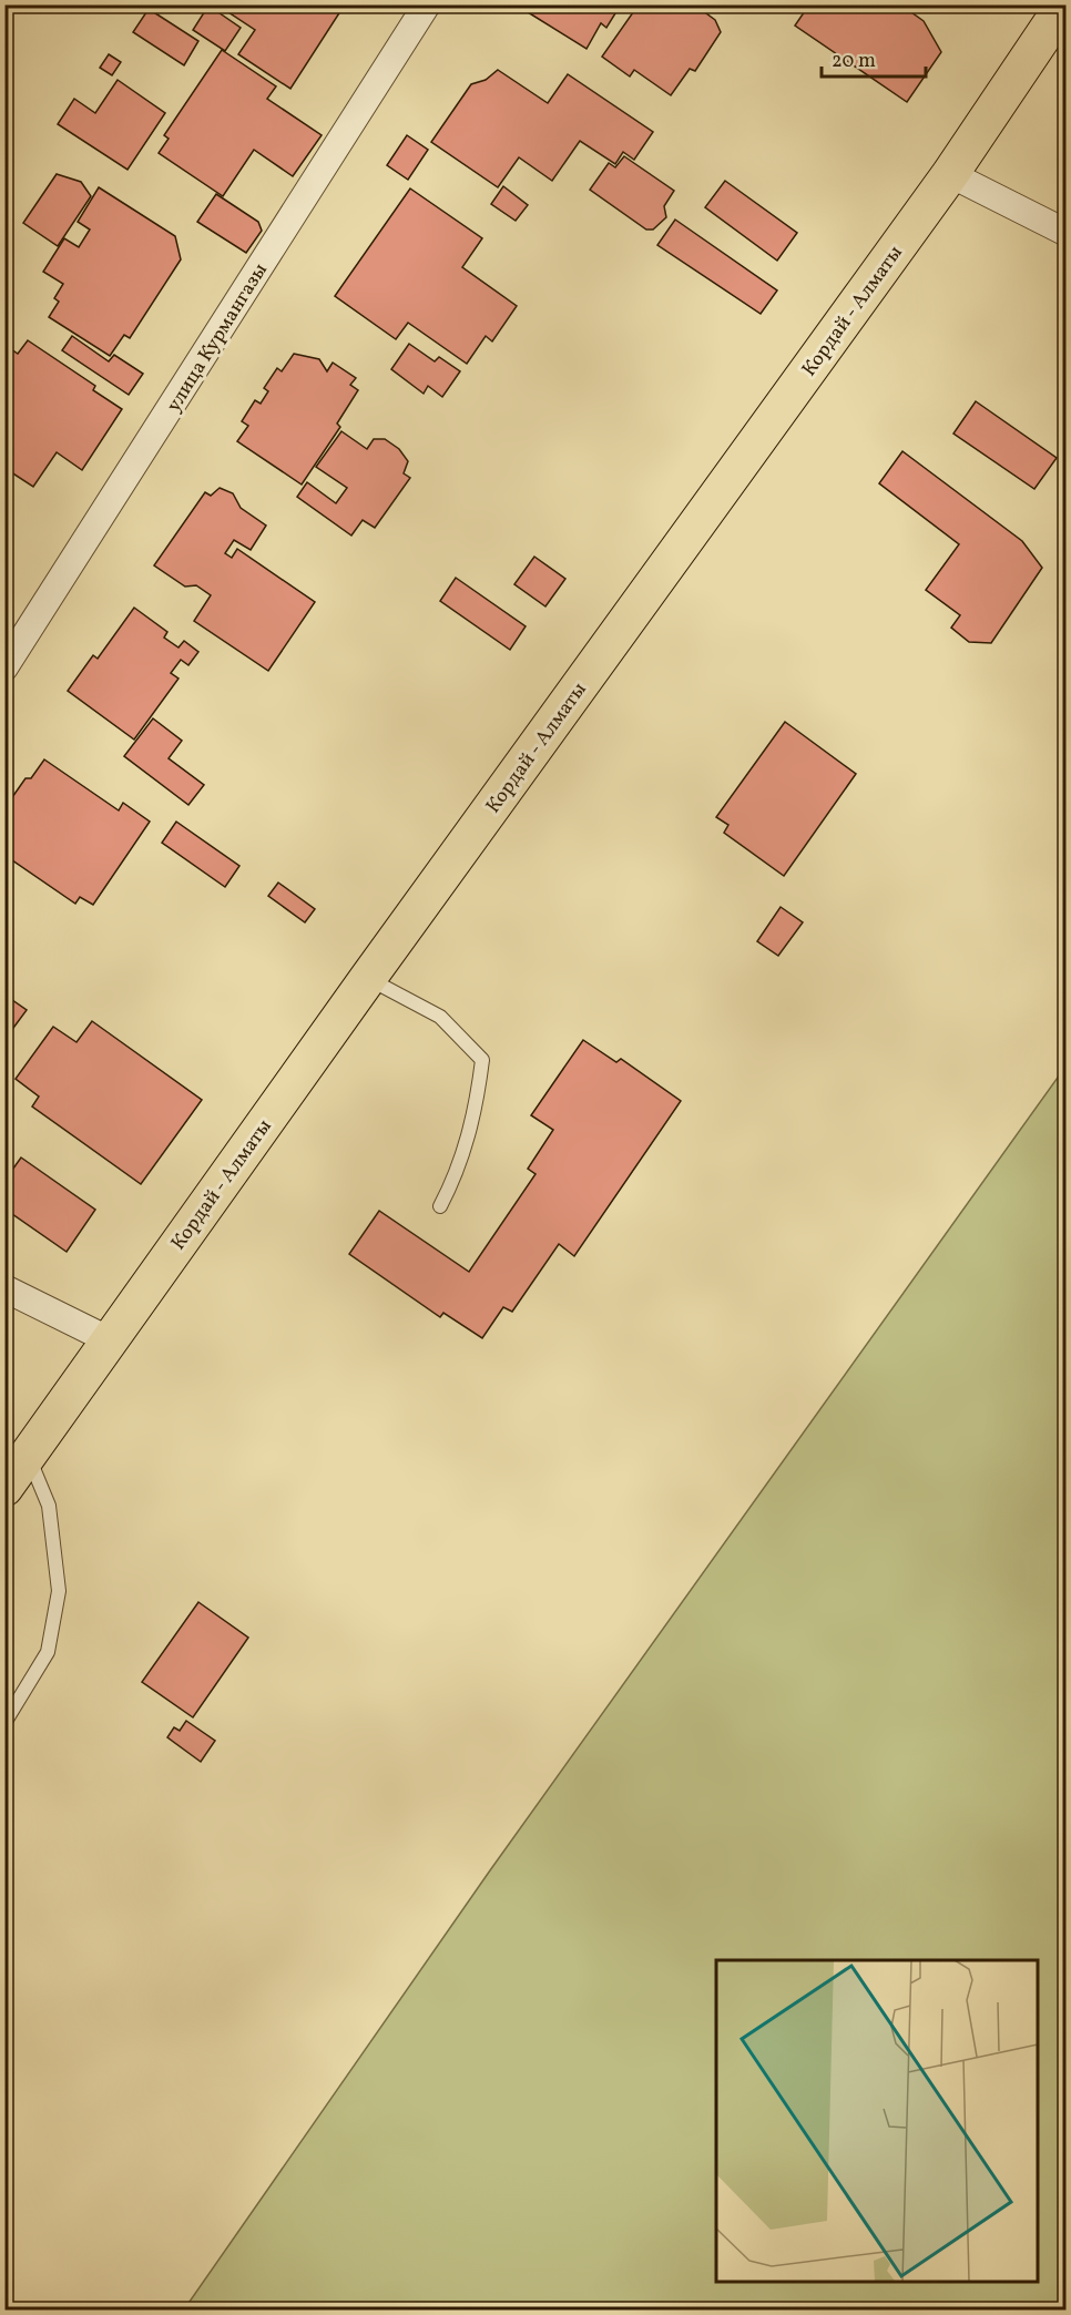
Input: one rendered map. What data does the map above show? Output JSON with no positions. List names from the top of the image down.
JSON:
{
  "streets": {
    "highway": ["Кордай - Алматы"],
    "street": ["улица Курмангазы"]
  },
  "scale_bar": "20 m"
}
